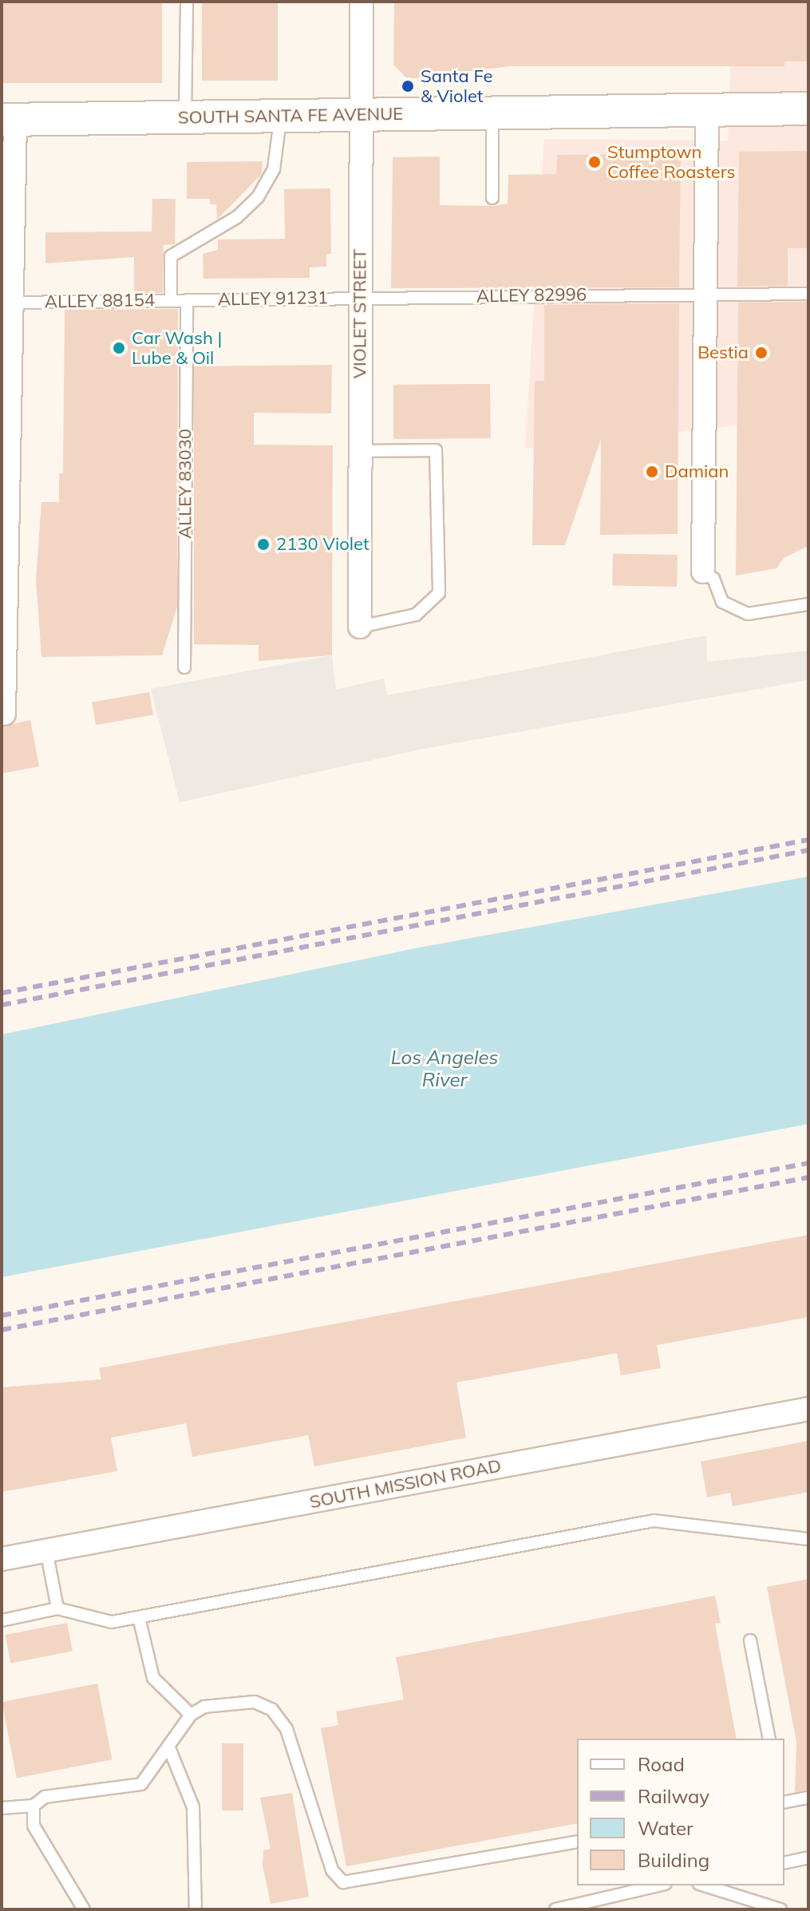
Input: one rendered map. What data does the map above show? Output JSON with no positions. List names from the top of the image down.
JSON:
{
  "streets": {
    "main road": ["SOUTH SANTA FE AVENUE"],
    "street": ["VIOLET STREET", "SOUTH MISSION ROAD"],
    "lane": [
      "ALLEY 82996",
      "ALLEY 91231",
      "ALLEY 88154",
      "ALLEY 83030"
    ]
  },
  "crossings": [
    ["SOUTH SANTA FE AVENUE", "VIOLET STREET"],
    ["ALLEY 82996", "ALLEY 91231"],
    ["ALLEY 82996", "VIOLET STREET"],
    ["ALLEY 91231", "ALLEY 88154"],
    ["ALLEY 91231", "VIOLET STREET"],
    ["ALLEY 91231", "ALLEY 83030"],
    ["ALLEY 88154", "ALLEY 83030"]
  ],
  "water": ["Los Angeles River"],
  "places": [
    "Santa Fe & Violet",
    "Stumptown Coffee Roasters",
    "Car Wash | Lube & Oil",
    "Bestia",
    "Damian",
    "2130 Violet"
  ],
  "legend": [
    "Road",
    "Railway",
    "Water",
    "Building"
  ]
}
